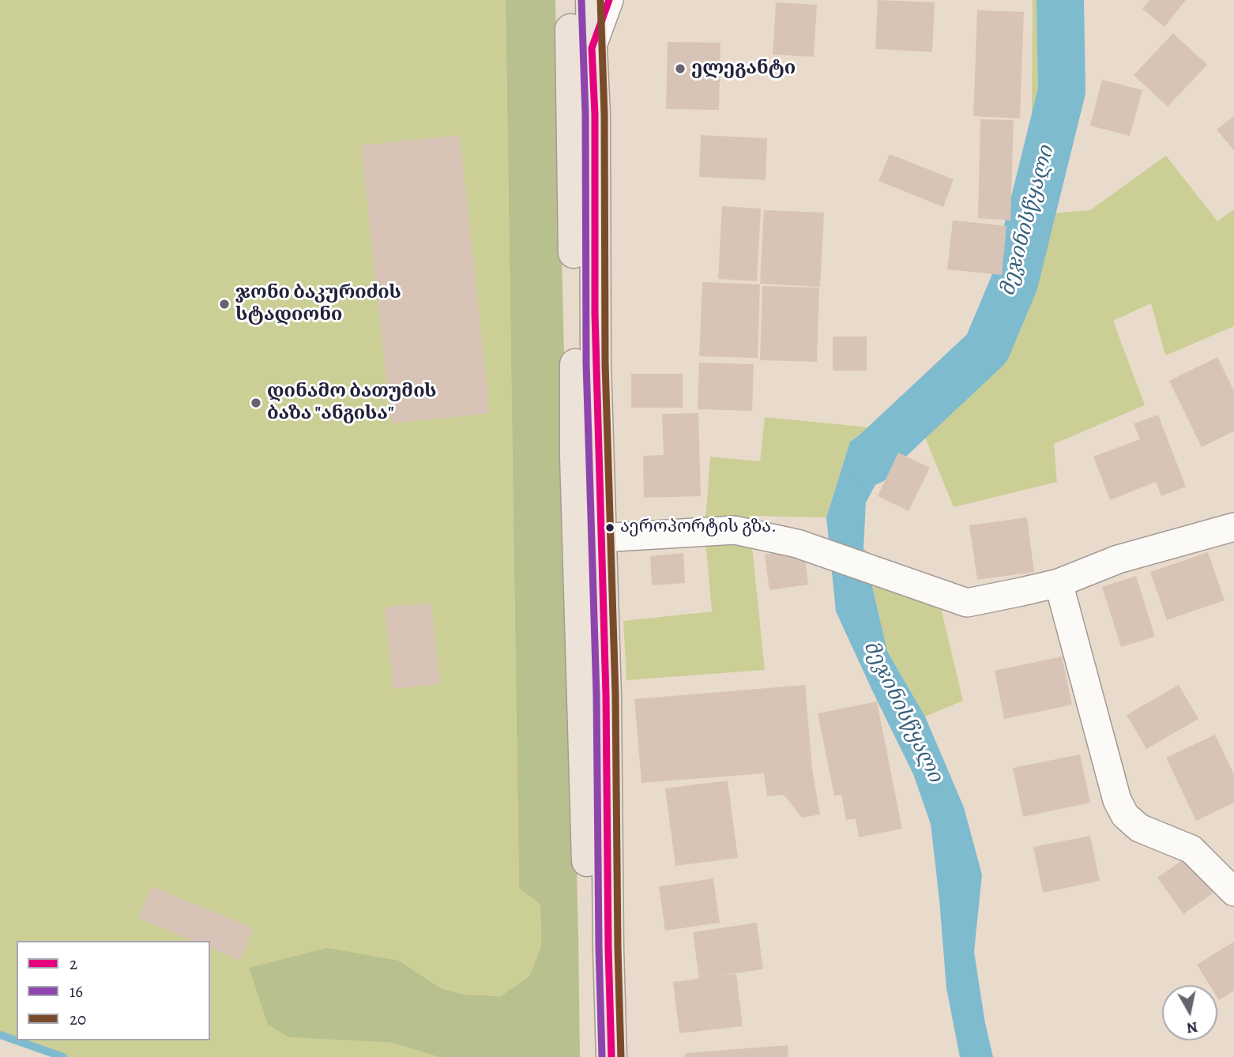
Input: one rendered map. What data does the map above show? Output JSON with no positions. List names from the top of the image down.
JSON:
{
  "water": ["მეჯინისწყალი"],
  "places": [
    "ელეგანტი",
    "ჯონი ბაკურიძის სტადიონი",
    "დინამო ბათუმის ბაზა \"ანგისა\"",
    "აეროპორტის გზა."
  ],
  "lines": ["transit line 2", "transit line 16", "transit line 20"],
  "legend": ["2", "16", "20"],
  "north": "bottom"
}
